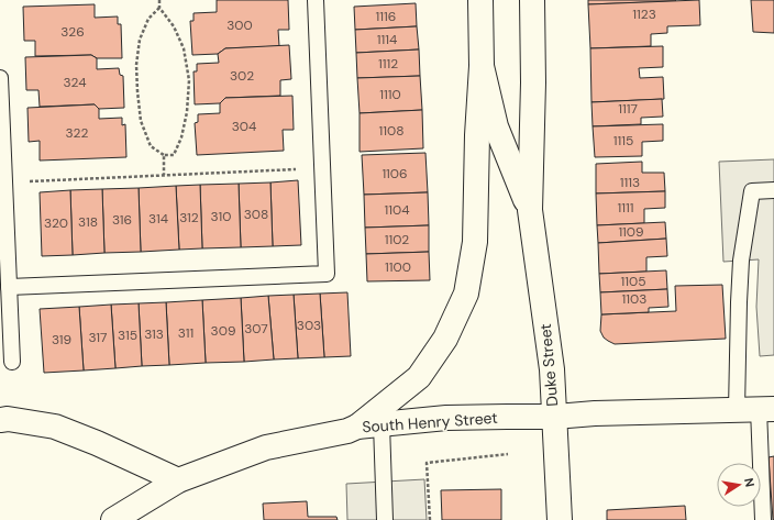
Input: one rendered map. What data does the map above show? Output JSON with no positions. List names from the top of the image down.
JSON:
{
  "streets": {
    "main road": ["Duke Street", "South Henry Street"]
  },
  "crossings": [
    ["Duke Street", "South Henry Street"]
  ],
  "house_numbers": [
    "1123",
    "1116",
    "300",
    "326",
    "1114",
    "1112",
    "302",
    "324",
    "1110",
    "1117",
    "304",
    "1108",
    "322",
    "1115",
    "1106",
    "1113",
    "1111",
    "1104",
    "308",
    "310",
    "312",
    "314",
    "316",
    "318",
    "320",
    "1109",
    "1102",
    "1100",
    "1105",
    "1103",
    "303",
    "307",
    "309",
    "311",
    "313",
    "315",
    "317",
    "319"
  ],
  "north": "right"
}
